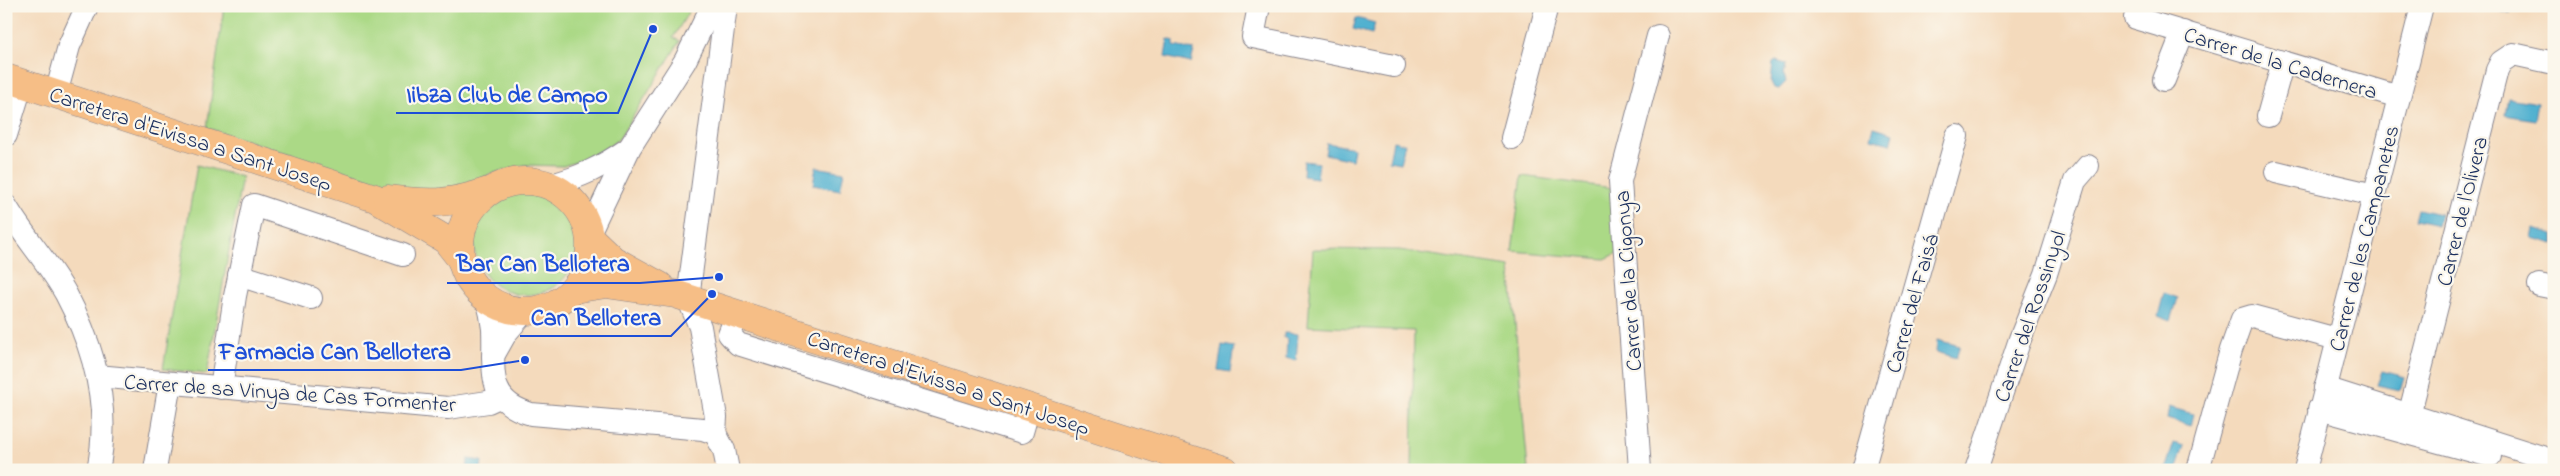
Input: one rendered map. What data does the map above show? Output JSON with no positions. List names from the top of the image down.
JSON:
{
  "streets": {
    "main road": ["Carretera d'Eivissa a Sant Josep"],
    "street": [
      "Carrer de la Cadernera",
      "Carrer de l'Olivera",
      "Carrer de les Campanetes",
      "Carrer de la Cigonya",
      "Carrer del Faisá",
      "Carrer del Rossinyol",
      "Carrer de sa Vinya de Cas Formenter"
    ]
  },
  "crossings": [
    ["Carrer de la Cadernera", "Carrer de les Campanetes"]
  ],
  "places": [
    "Iibza Club de Campo",
    "Bar Can Bellotera",
    "Can Bellotera",
    "Farmacia Can Bellotera"
  ]
}
